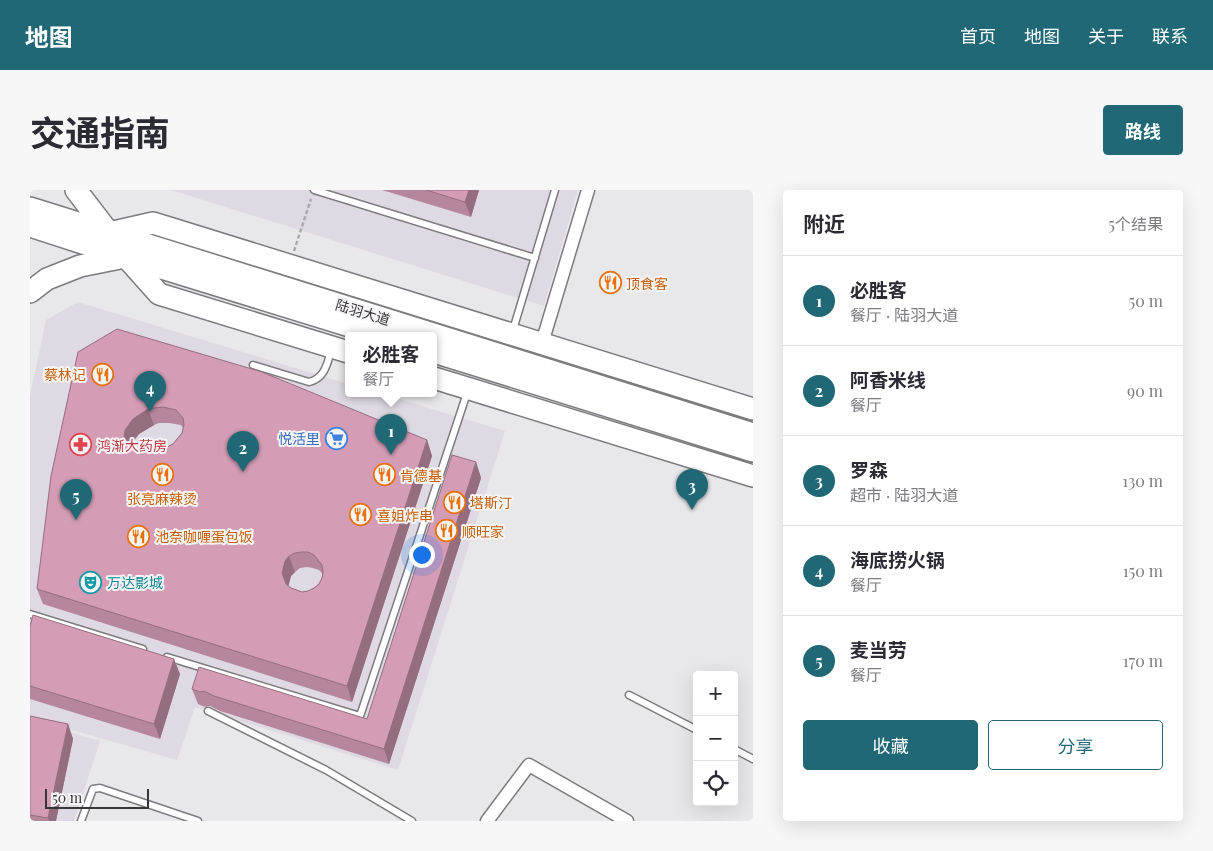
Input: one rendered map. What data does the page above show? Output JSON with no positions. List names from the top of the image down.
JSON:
{
  "streets": {
    "main road": ["陆羽大道"]
  },
  "places": {
    "restaurant": [
      "顶食客",
      "蔡林记",
      "张亮麻辣烫",
      "肯德基",
      "塔斯汀",
      "喜姐炸串",
      "顺旺家",
      "池奈咖喱蛋包饭"
    ],
    "supermarket": ["悦活里"],
    "pharmacy": ["鸿渐大药房"],
    "theatre": ["万达影城"]
  },
  "scale_bar": "50 m",
  "page": {
    "header": "地图",
    "nav": [
      "首页",
      "地图",
      "关于",
      "联系"
    ],
    "title": "交通指南",
    "buttons": [
      "路线",
      ["收藏", "分享"]
    ],
    "heading": ["附近", "5个结果"],
    "list": [
      {
        "mark": "1",
        "name": "必胜客",
        "note": "餐厅 · 陆羽大道",
        "value": "50 m"
      },
      {
        "mark": "2",
        "name": "阿香米线",
        "note": "餐厅",
        "value": "90 m"
      },
      {
        "mark": "3",
        "name": "罗森",
        "note": "超市 · 陆羽大道",
        "value": "130 m"
      },
      {
        "mark": "4",
        "name": "海底捞火锅",
        "note": "餐厅",
        "value": "150 m"
      },
      {
        "mark": "5",
        "name": "麦当劳",
        "note": "餐厅",
        "value": "170 m"
      }
    ],
    "popup": ["必胜客", "餐厅"],
    "pins": [
      "4",
      "1",
      "2",
      "3",
      "5"
    ],
    "map_buttons": ["+", "−"],
    "scale": "50 m"
  }
}
